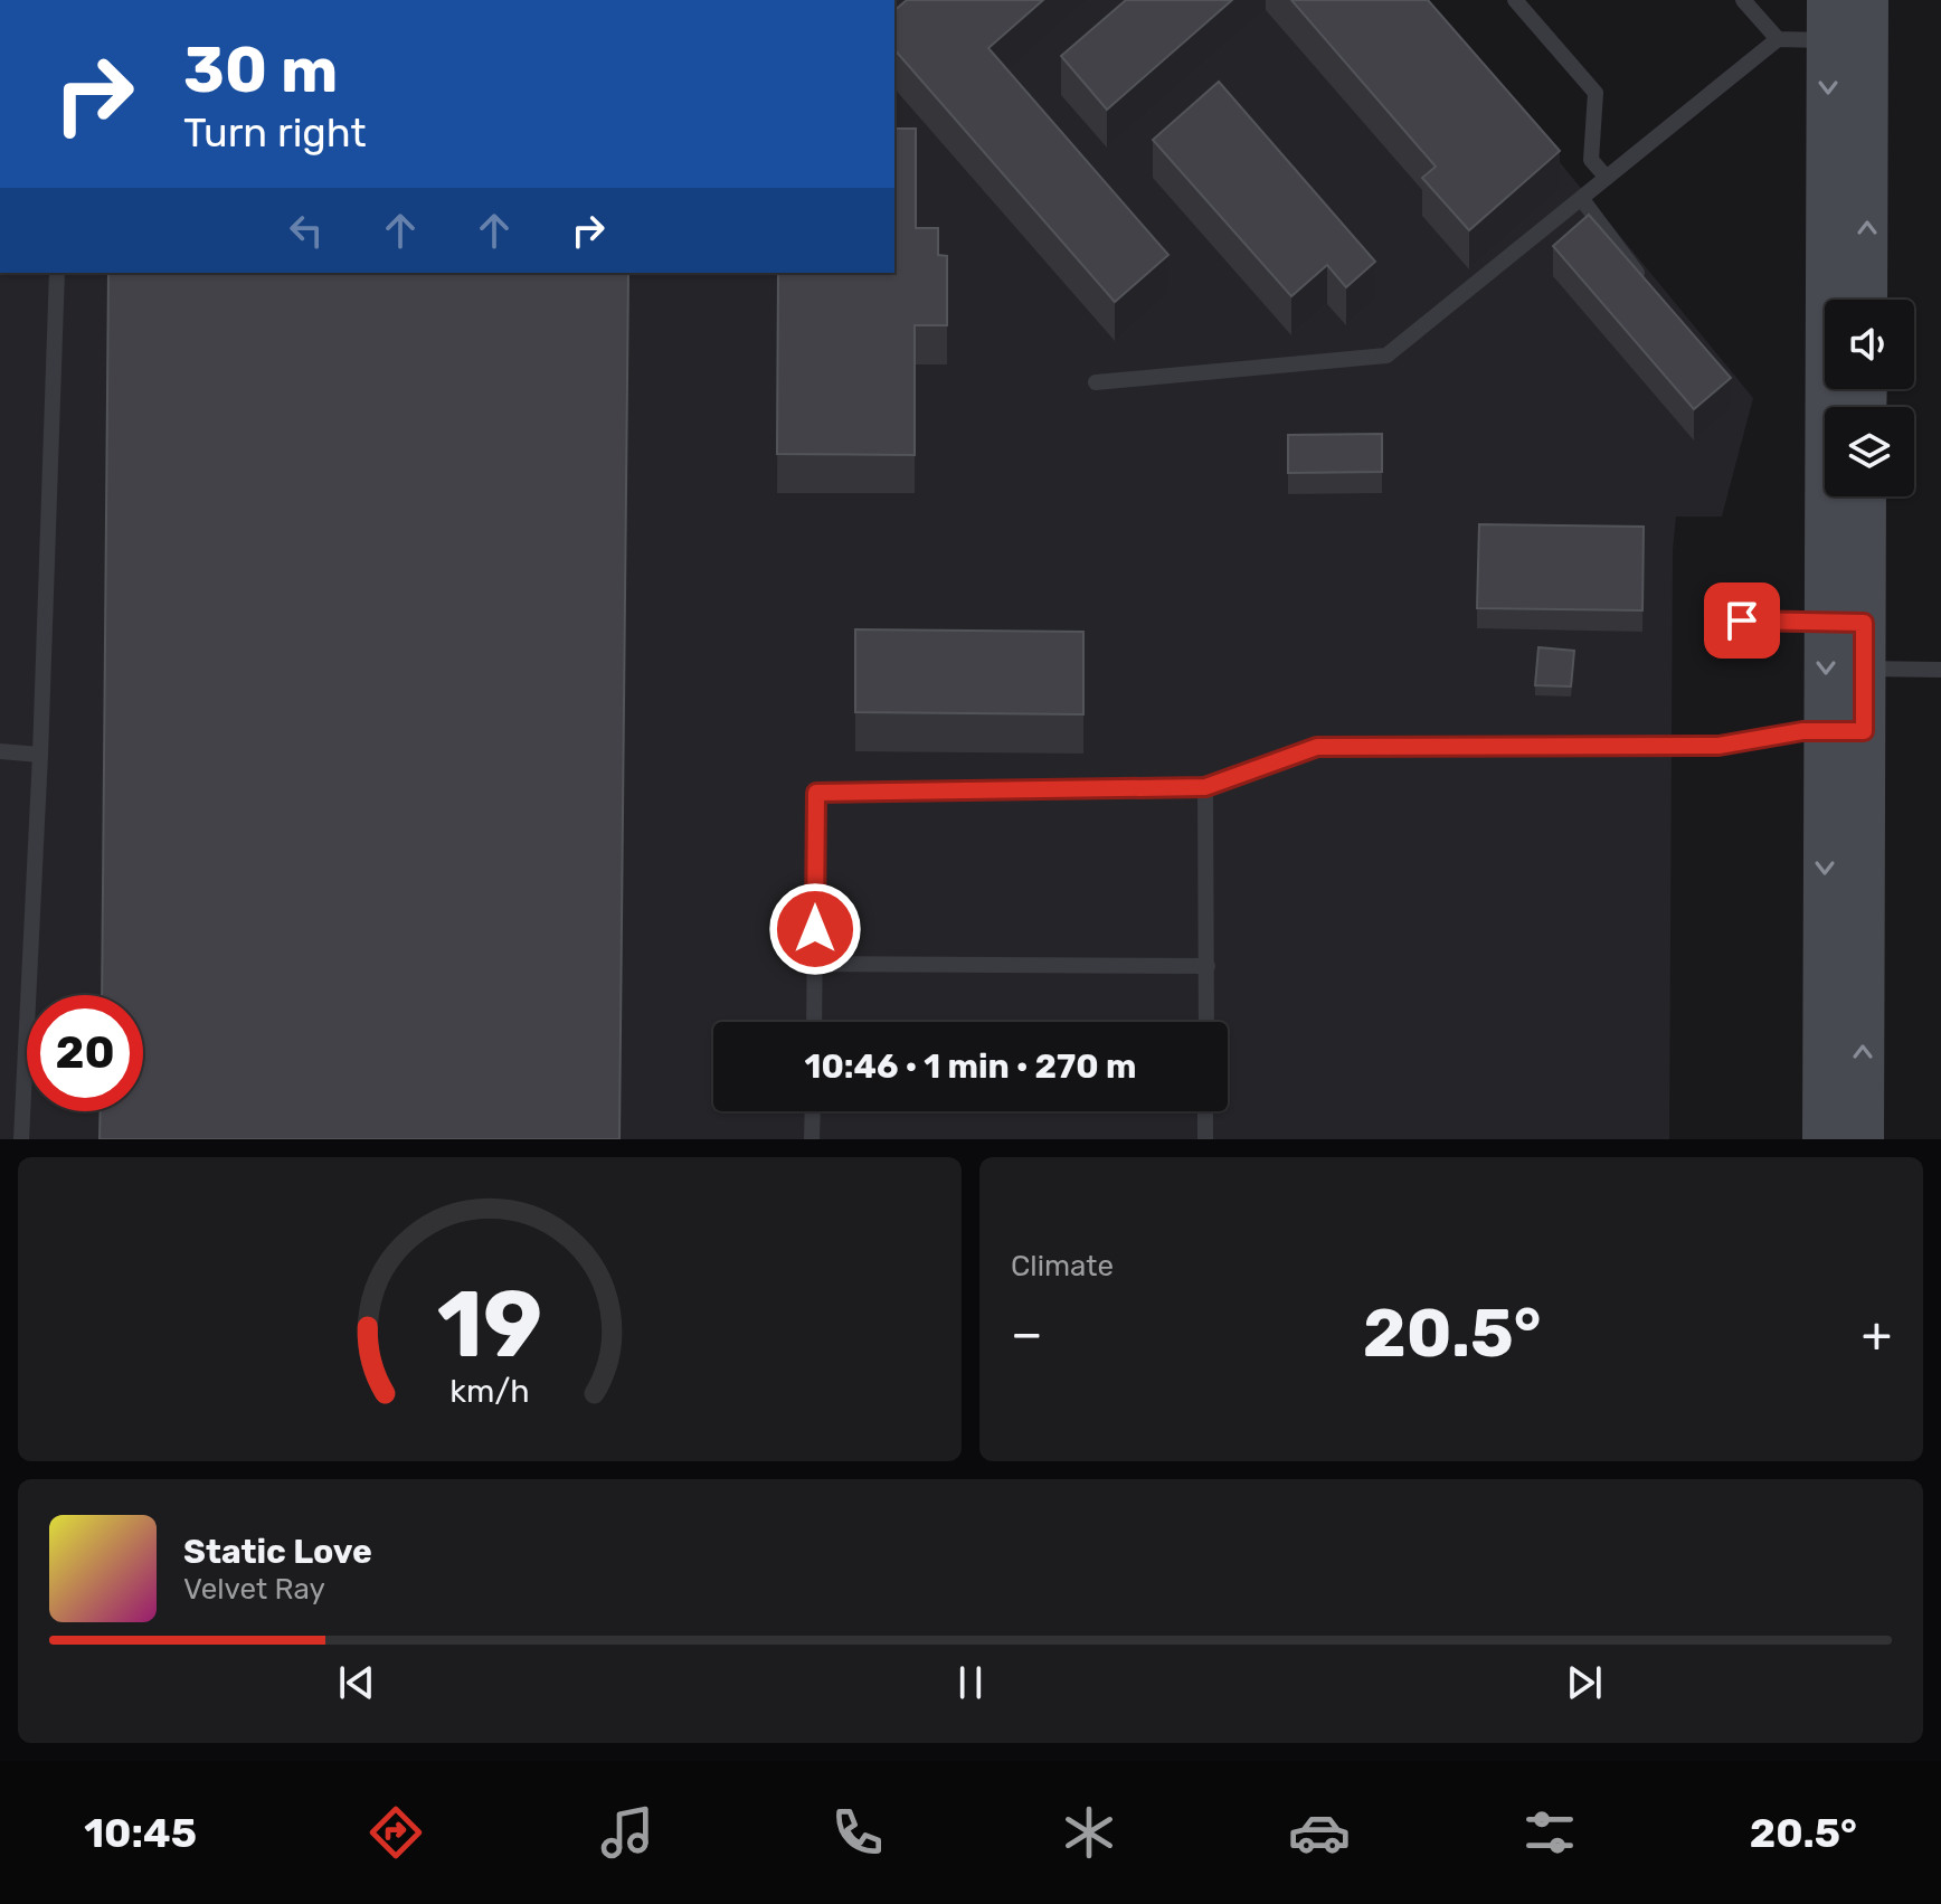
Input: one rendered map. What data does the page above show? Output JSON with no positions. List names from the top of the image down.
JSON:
{
  "page": {
    "turn": ["30 m", "Turn right"],
    "limit": "20",
    "trip": "10:46 · 1 min · 270 m",
    "tile": "Climate",
    "heat": ["−", "20.5°", "+"],
    "song": ["Static Love", "Velvet Ray"],
    "tabs": ["10:45", "20.5°"],
    "gauge": ["19", "km/h"]
  }
}
